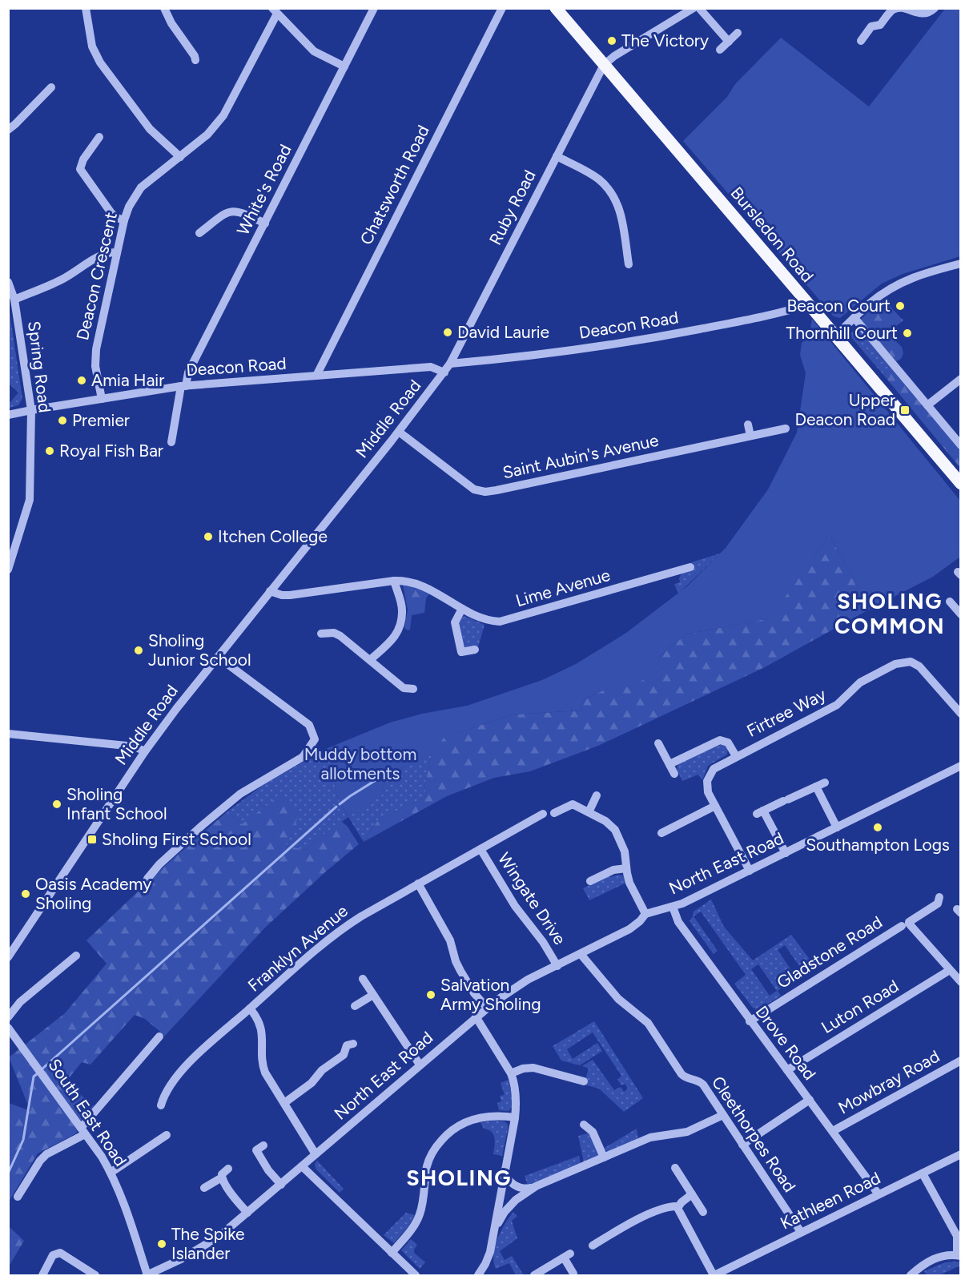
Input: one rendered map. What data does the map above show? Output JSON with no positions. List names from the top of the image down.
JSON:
{
  "streets": {
    "main road": ["Bursledon Road"],
    "street": [
      "Chatsworth Road",
      "White's Road",
      "Ruby Road",
      "Deacon Crescent",
      "Deacon Road",
      "Spring Road",
      "Middle Road",
      "Saint Aubin's Avenue",
      "Lime Avenue",
      "Firtree Way",
      "North East Road",
      "Wingate Drive",
      "Franklyn Avenue",
      "Gladstone Road",
      "Luton Road",
      "Drove Road",
      "Mowbray Road",
      "South East Road",
      "Cleethorpes Road",
      "Kathleen Road"
    ]
  },
  "crossings": [
    ["Chatsworth Road", "Deacon Road"],
    ["White's Road", "Deacon Road"],
    ["Ruby Road", "Bursledon Road"],
    ["Ruby Road", "Deacon Road"],
    ["Ruby Road", "Middle Road"],
    ["Bursledon Road", "Deacon Road"],
    ["Deacon Crescent", "Deacon Road"],
    ["Deacon Road", "Spring Road"],
    ["Deacon Road", "Middle Road"],
    ["Middle Road", "Saint Aubin's Avenue"],
    ["Middle Road", "Lime Avenue"],
    ["Firtree Way", "North East Road"],
    ["North East Road", "Wingate Drive"],
    ["North East Road", "Drove Road"],
    ["North East Road", "South East Road"],
    ["North East Road", "Cleethorpes Road"],
    ["Wingate Drive", "Franklyn Avenue"],
    ["Gladstone Road", "Luton Road"],
    ["Gladstone Road", "Drove Road"],
    ["Luton Road", "Drove Road"],
    ["Drove Road", "Mowbray Road"],
    ["Drove Road", "Kathleen Road"],
    ["Cleethorpes Road", "Kathleen Road"]
  ],
  "districts": ["SHOLING COMMON", "SHOLING"],
  "parks": ["Muddy bottom allotments"],
  "places": {
    "other": [
      "The Victory",
      "Beacon Court",
      "David Laurie",
      "Thornhill Court",
      "Amia Hair",
      "Premier",
      "Royal Fish Bar",
      "Itchen College",
      "Sholing Junior School",
      "Sholing Infant School",
      "Southampton Logs",
      "Oasis Academy Sholing",
      "Salvation Army Sholing",
      "The Spike Islander"
    ],
    "transit": ["Upper Deacon Road", "Sholing First School"]
  }
}
